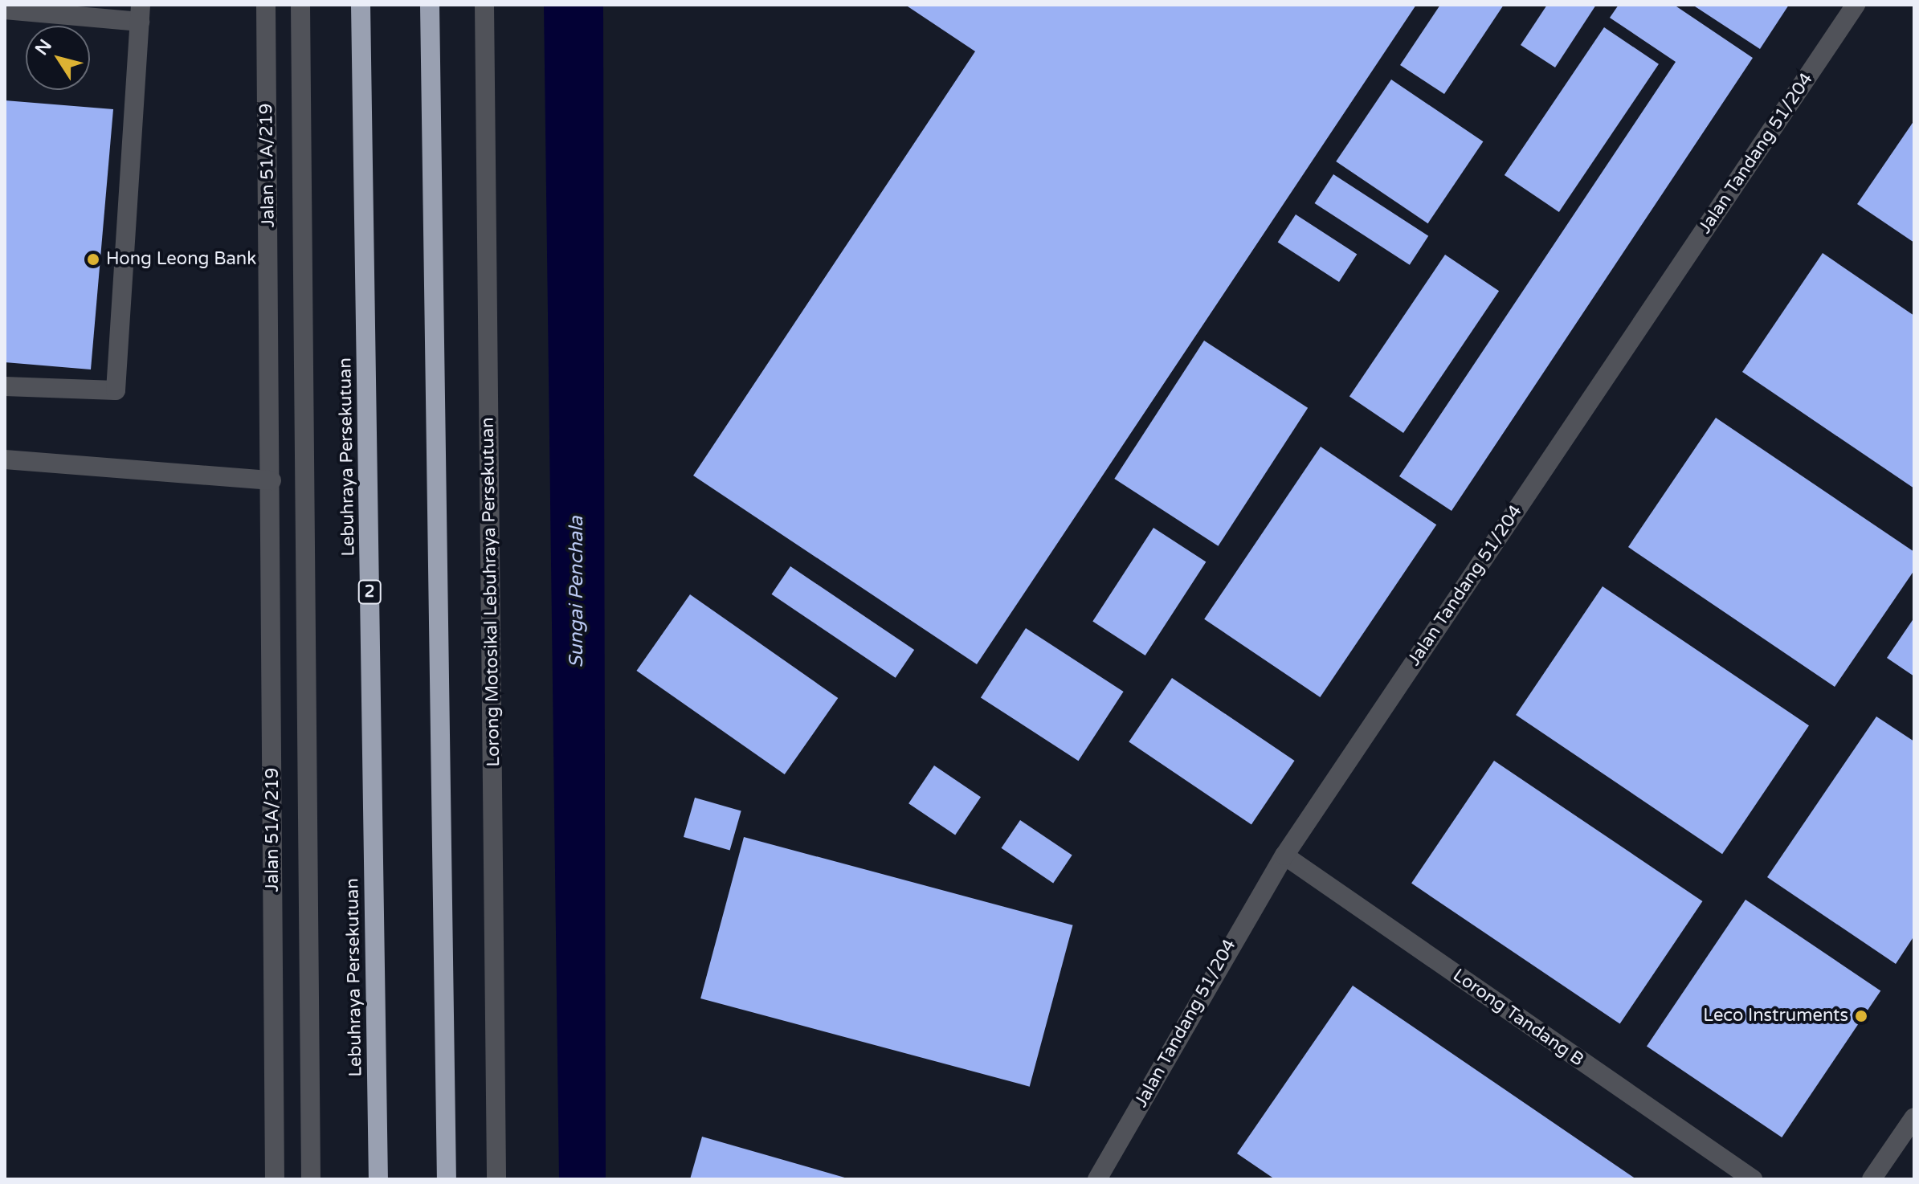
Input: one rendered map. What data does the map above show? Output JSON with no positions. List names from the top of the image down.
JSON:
{
  "streets": {
    "highway": ["Lebuhraya Persekutuan", "2"],
    "street": [
      "Jalan Tandang 51/204",
      "Jalan 51A/219",
      "Lorong Motosikal Lebuhraya Persekutuan",
      "Lorong Tandang B"
    ]
  },
  "crossings": [
    ["Jalan Tandang 51/204", "Lorong Tandang B"]
  ],
  "water": ["Sungai Penchala"],
  "places": ["Hong Leong Bank", "Leco Instruments"],
  "north": "top left"
}
